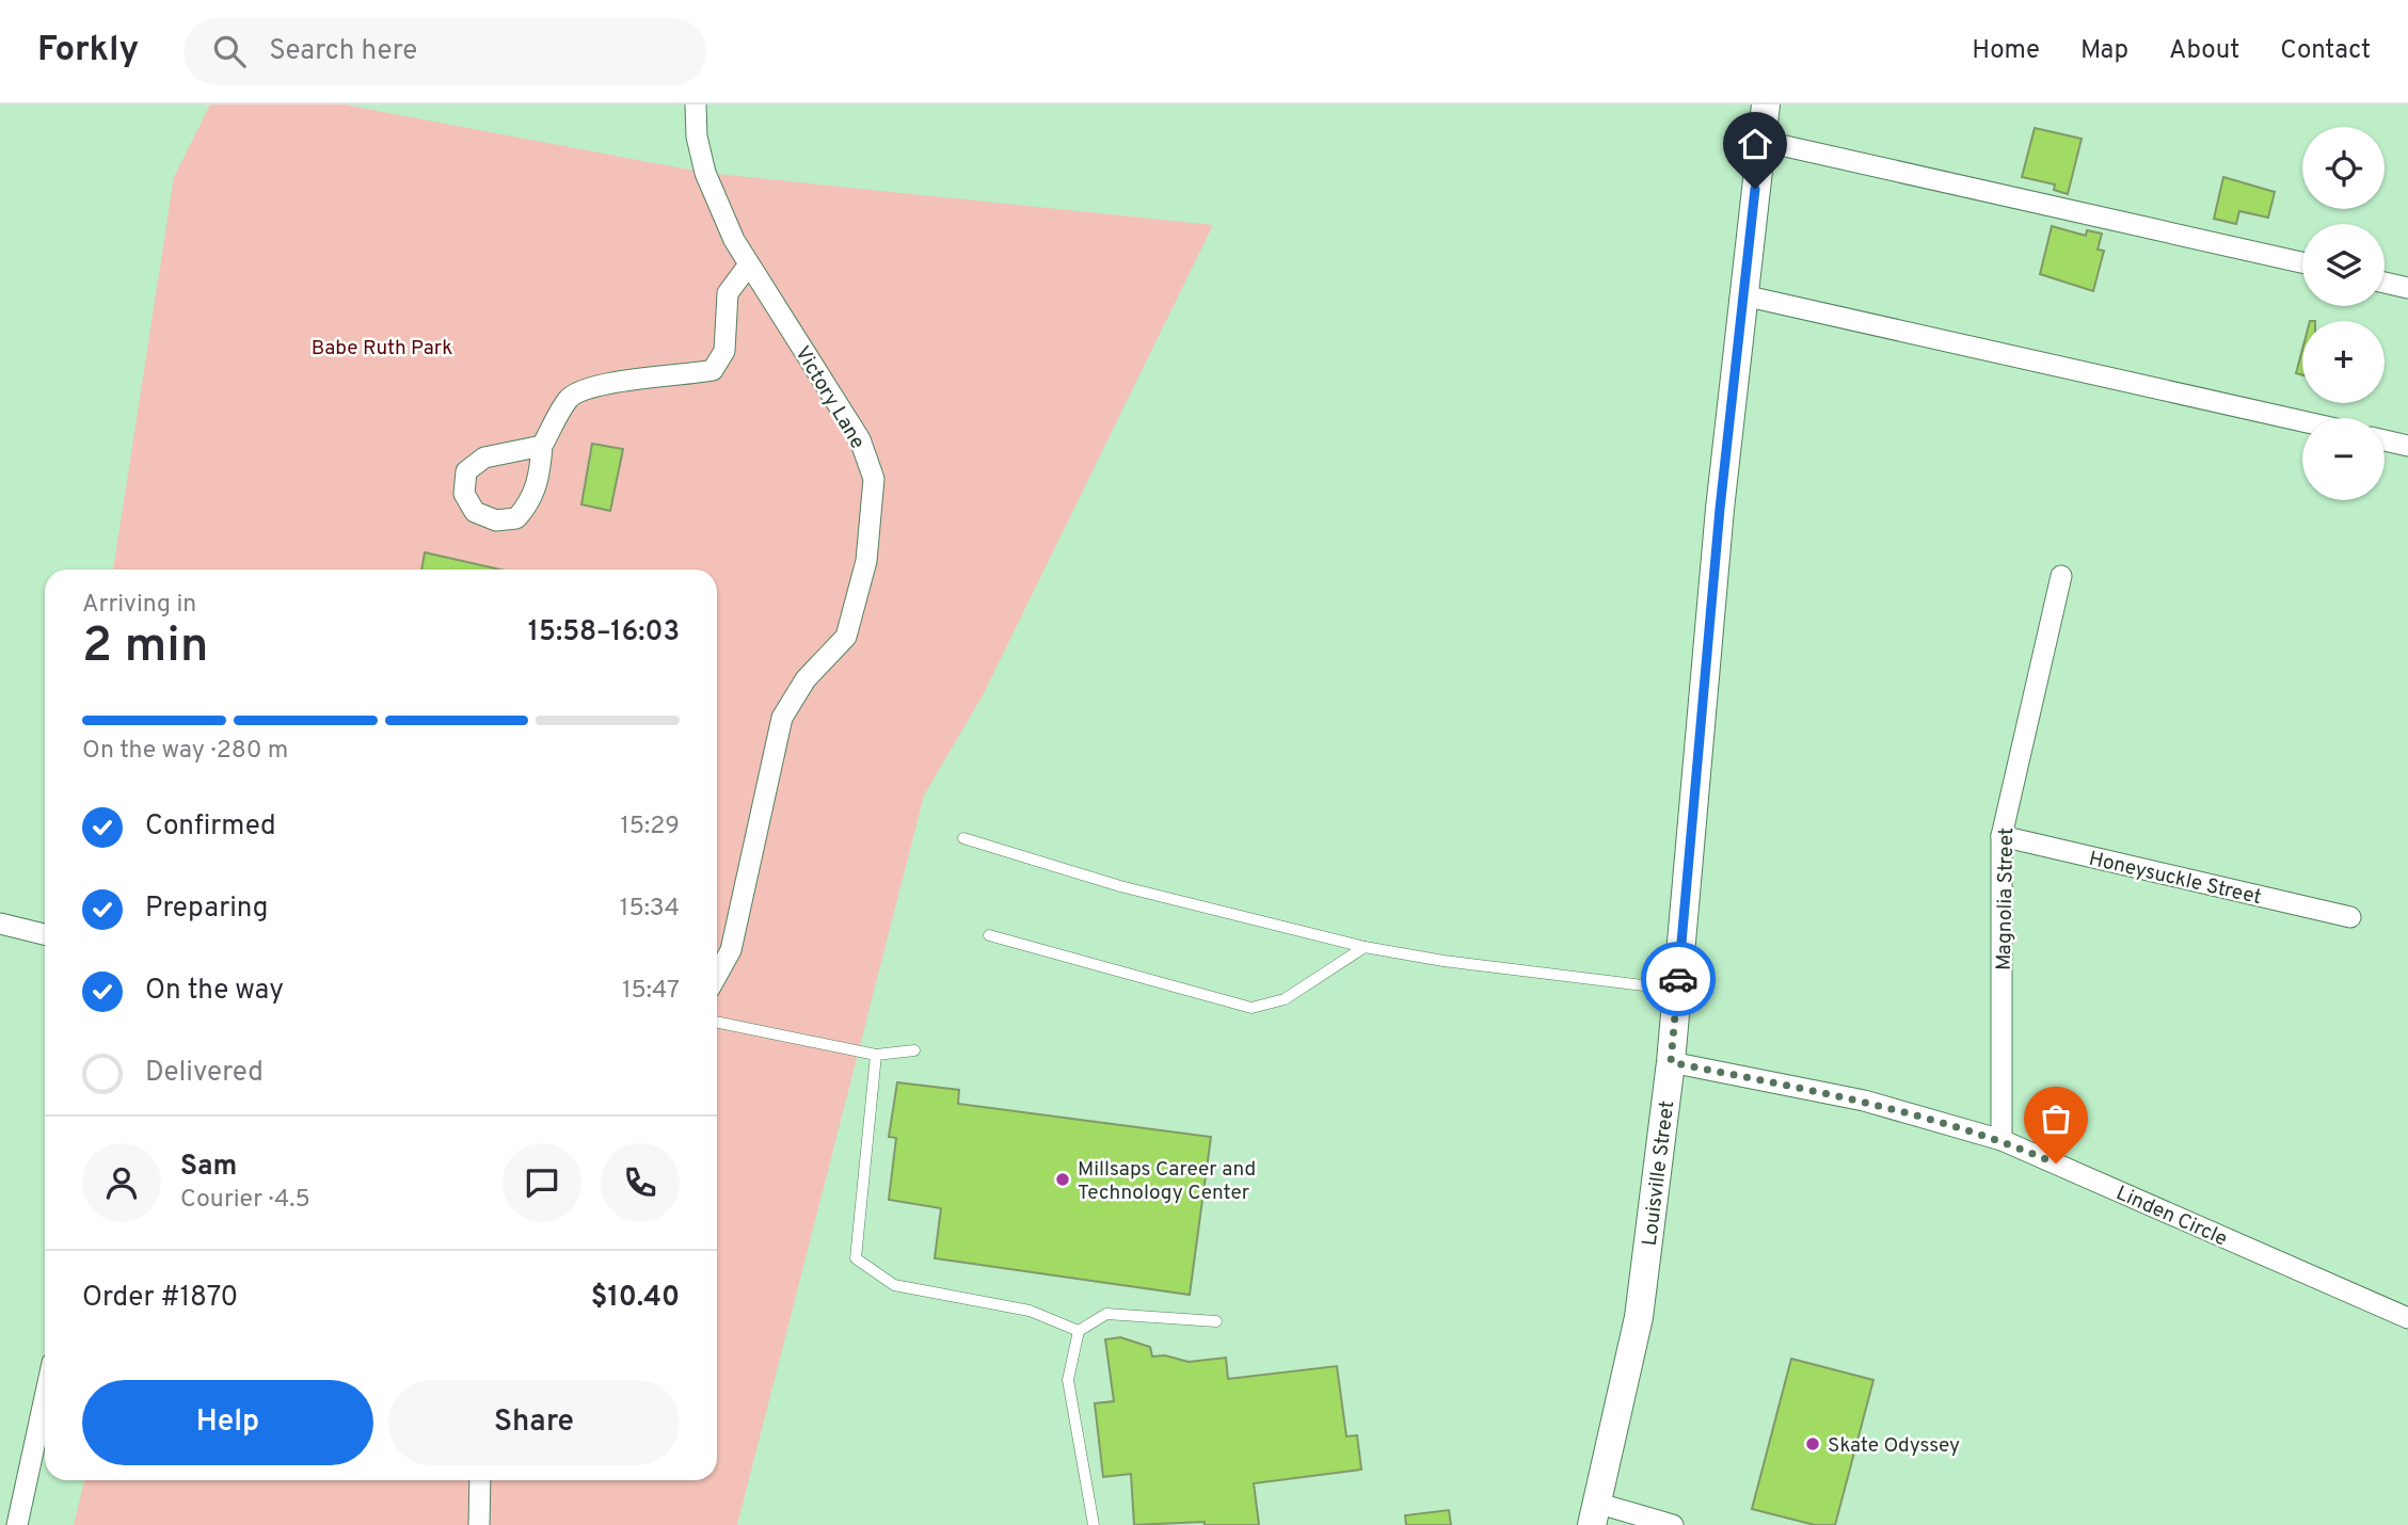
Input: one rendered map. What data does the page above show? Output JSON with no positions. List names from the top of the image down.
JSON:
{
  "streets": {
    "main road": ["Louisville Street"],
    "street": [
      "Victory Lane",
      "Honeysuckle Street",
      "Magnolia Street",
      "Linden Circle"
    ]
  },
  "crossings": [
    ["Honeysuckle Street", "Magnolia Street"],
    ["Magnolia Street", "Linden Circle"],
    ["Louisville Street", "Linden Circle"]
  ],
  "parks": ["Babe Ruth Park"],
  "places": ["Millsaps Career and Technology Center", "Skate Odyssey"],
  "page": {
    "header": "Forkly",
    "search": "Search here",
    "nav": [
      "Home",
      "Map",
      "About",
      "Contact"
    ],
    "map_buttons": ["+", "−"],
    "heading": ["2 min", "Arriving in", "15:58–16:03"],
    "panel": [
      "Sam",
      "Courier · 4.5",
      "Order #1870",
      "$10.40"
    ],
    "bar": "On the way · 280 m",
    "list": [
      ["Confirmed", "15:29"],
      ["Preparing", "15:34"],
      ["On the way", "15:47"],
      "Delivered"
    ],
    "buttons": ["Help", "Share"]
  }
}
